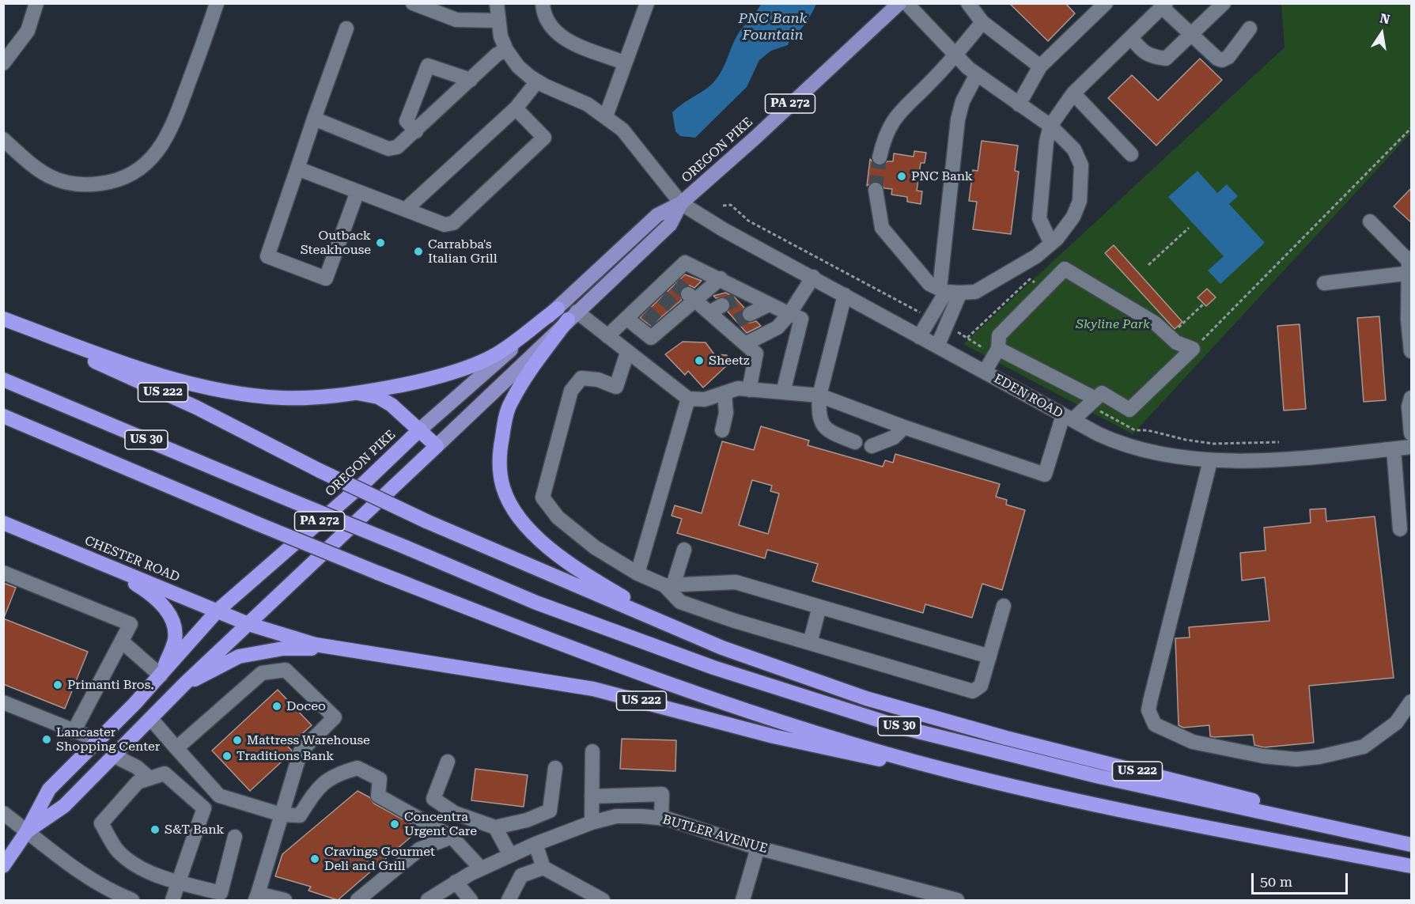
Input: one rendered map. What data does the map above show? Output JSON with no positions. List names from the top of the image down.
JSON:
{
  "streets": {
    "highway": [
      "PA 272",
      "OREGON PIKE",
      "US 222",
      "US 30",
      "CHESTER ROAD"
    ],
    "street": ["EDEN ROAD", "BUTLER AVENUE"]
  },
  "crossings": [
    ["OREGON PIKE", "US 222"],
    ["OREGON PIKE", "EDEN ROAD"],
    ["OREGON PIKE", "CHESTER ROAD"],
    ["US 222", "US 30"],
    ["US 222", "CHESTER ROAD"]
  ],
  "water": ["PNC Bank Fountain"],
  "parks": ["Skyline Park"],
  "places": [
    "PNC Bank",
    "Outback Steakhouse",
    "Carrabba's Italian Grill",
    "Sheetz",
    "Primanti Bros.",
    "Doceo",
    "Lancaster Shopping Center",
    "Mattress Warehouse",
    "Traditions Bank",
    "Concentra Urgent Care",
    "S&T Bank",
    "Cravings Gourmet Deli and Grill"
  ],
  "scale_bar": "50 m",
  "north": "top"
}
